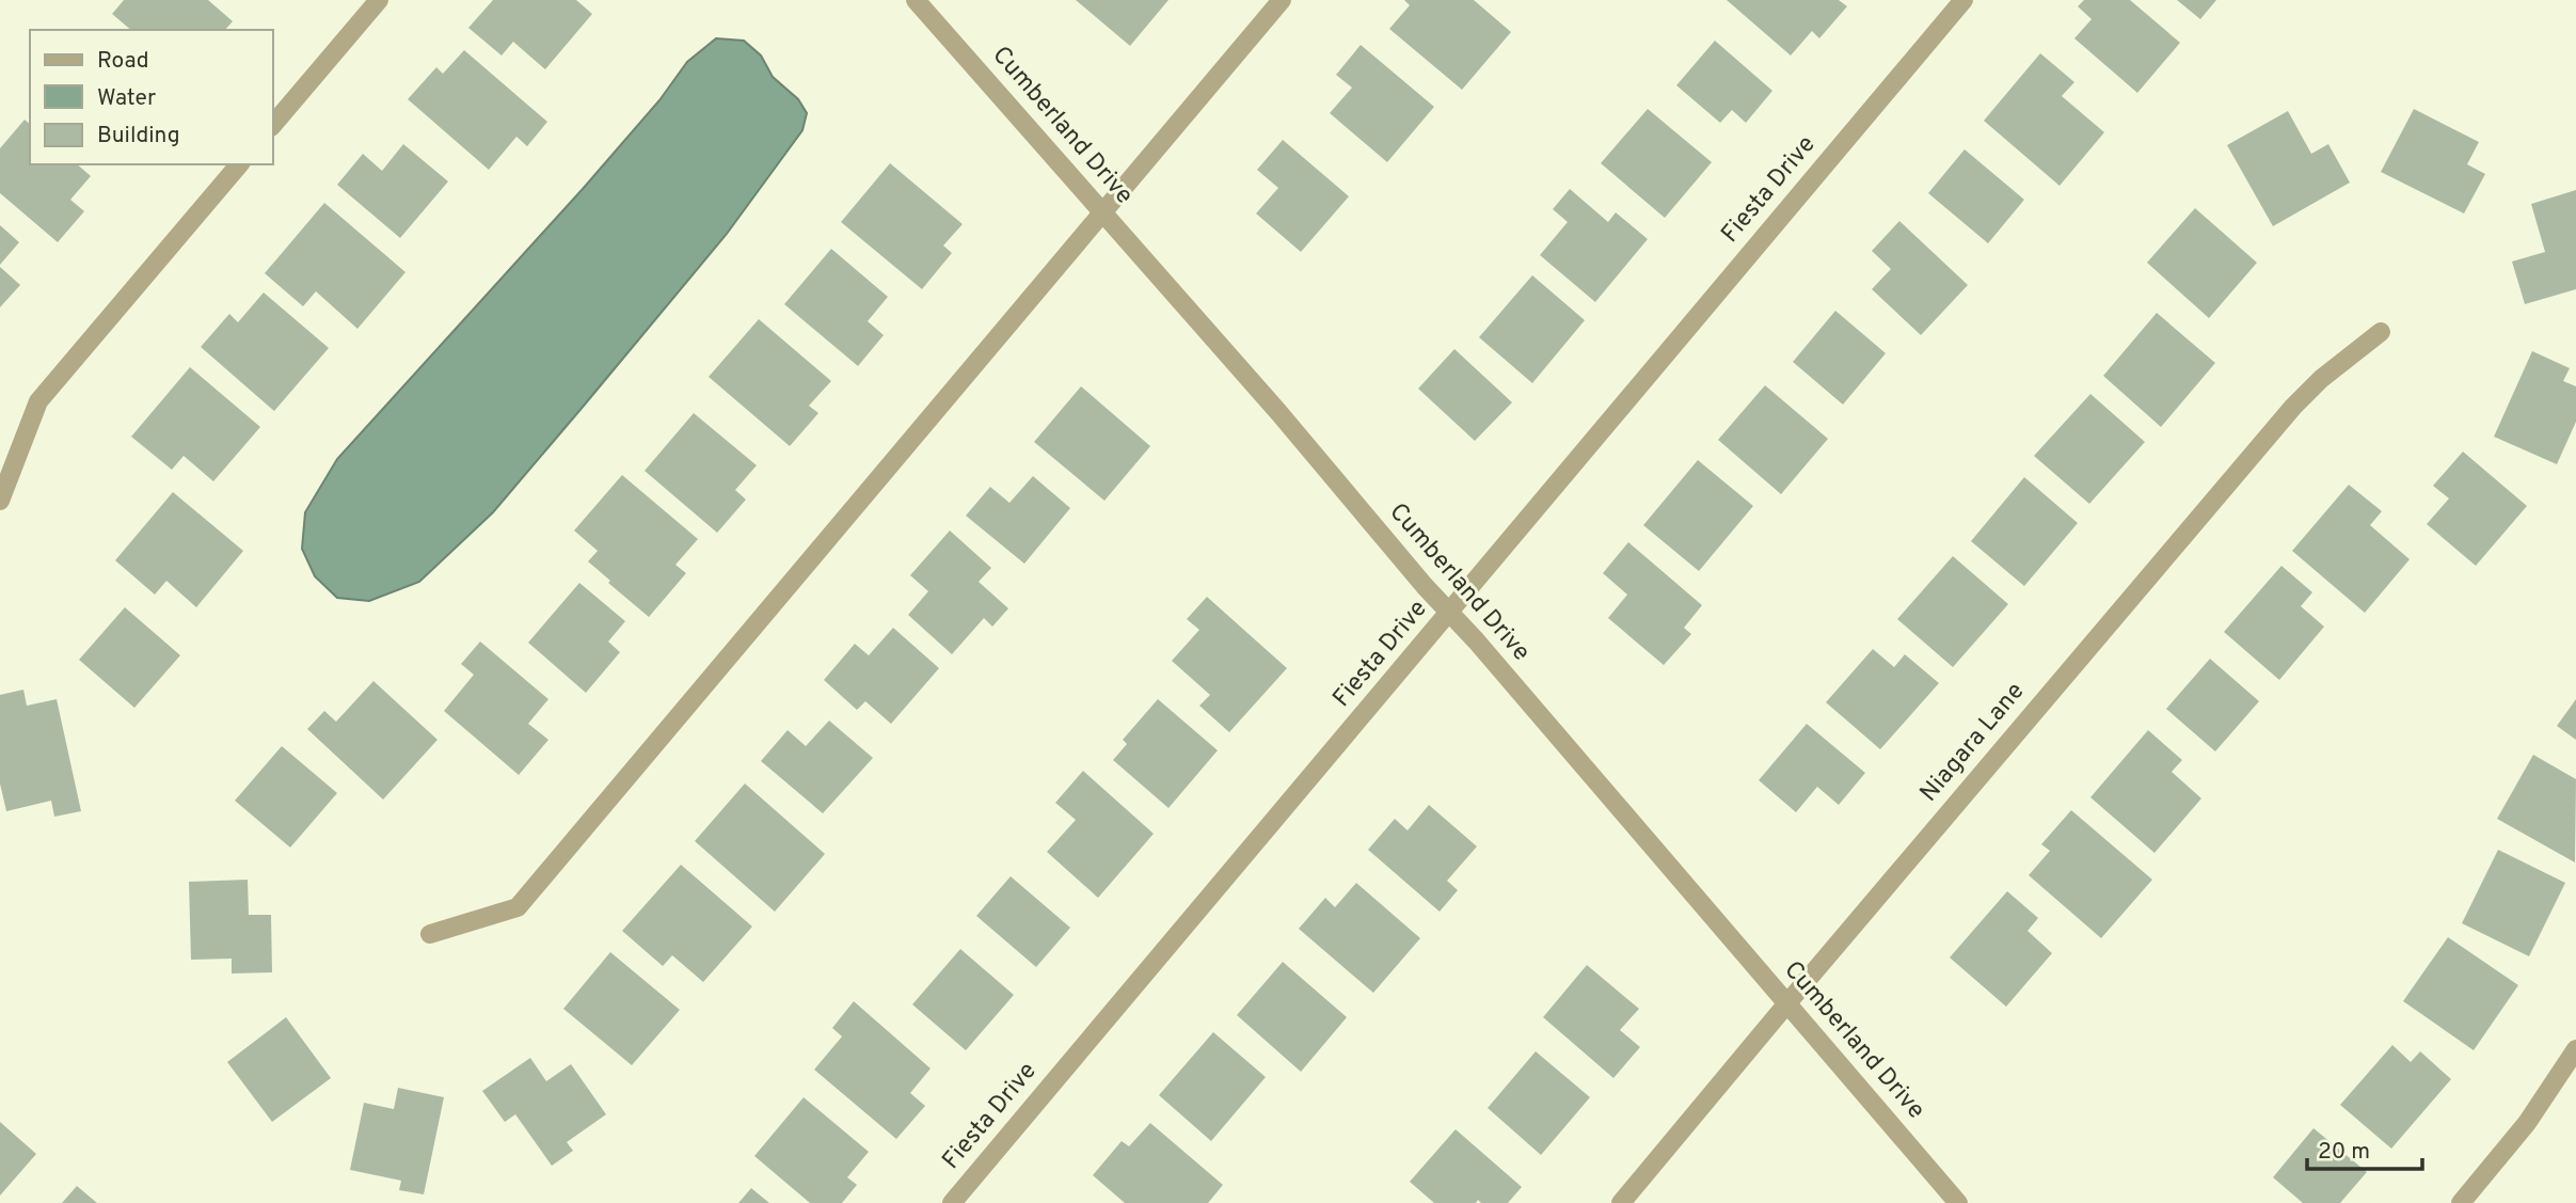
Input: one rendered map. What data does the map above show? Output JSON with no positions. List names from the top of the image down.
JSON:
{
  "streets": {
    "street": ["Cumberland Drive", "Fiesta Drive", "Niagara Lane"]
  },
  "crossings": [
    ["Cumberland Drive", "Fiesta Drive"],
    ["Cumberland Drive", "Niagara Lane"]
  ],
  "legend": ["Road", "Water", "Building"],
  "scale_bar": "20 m"
}
